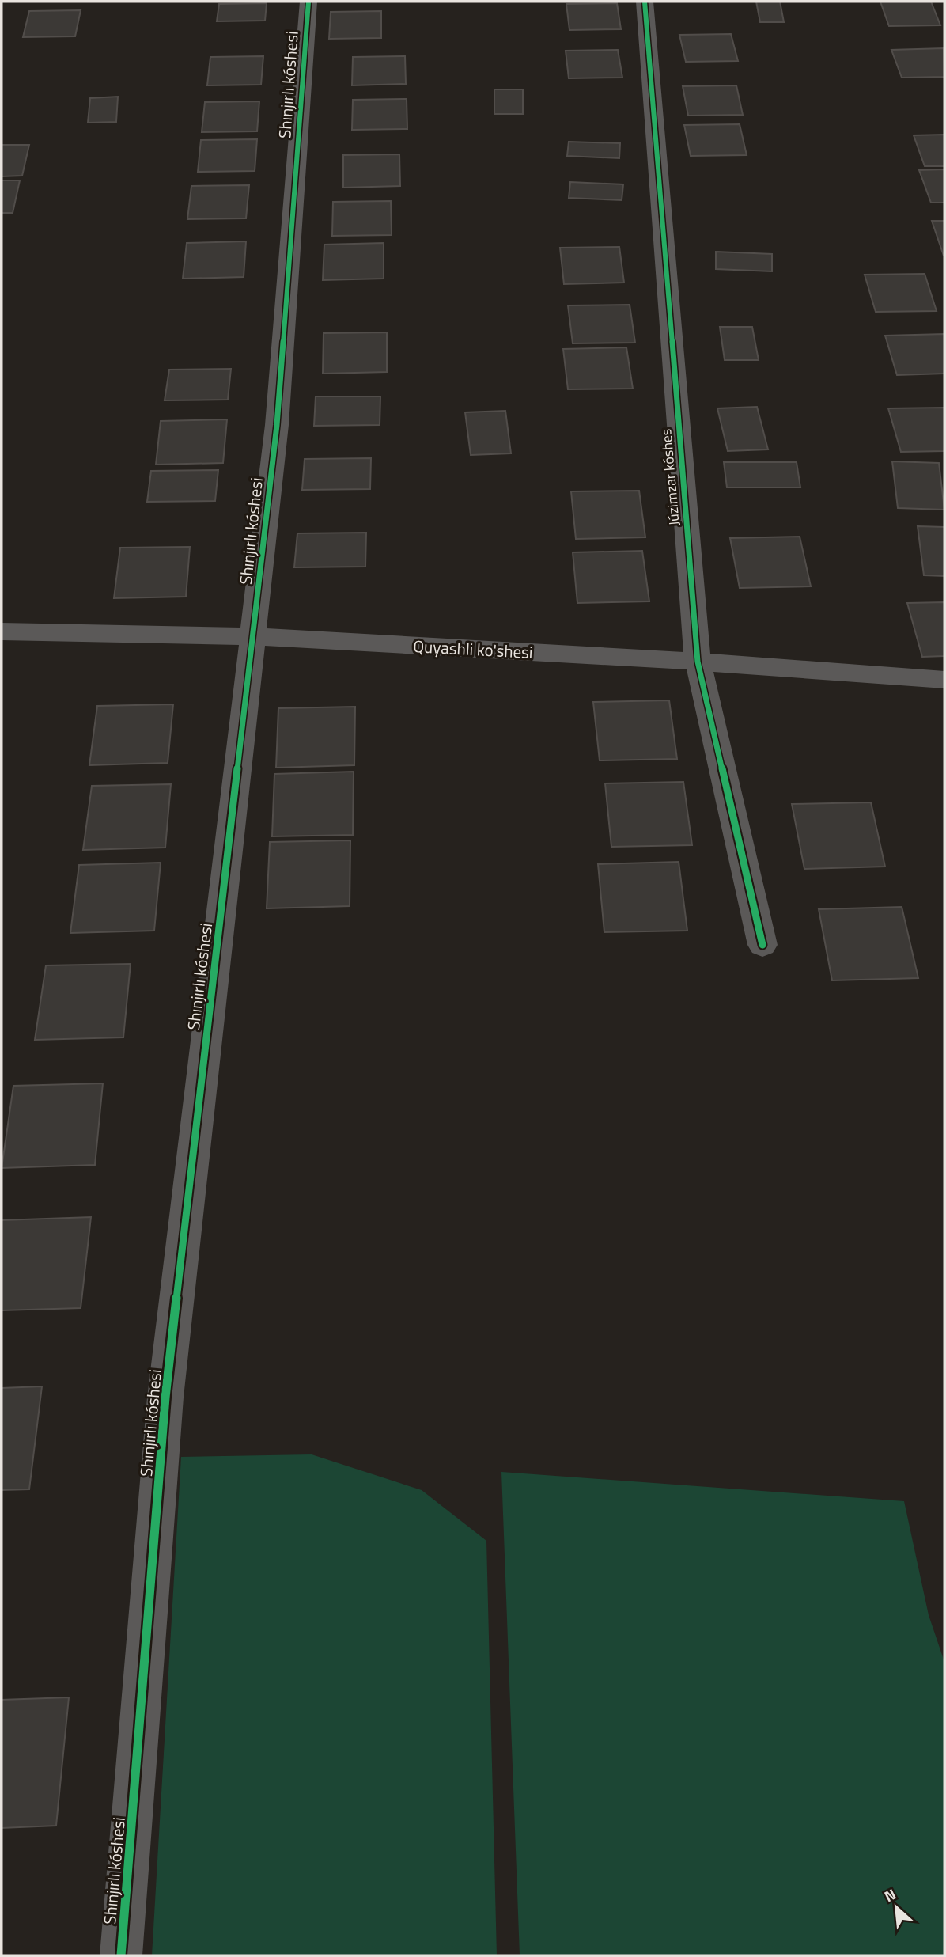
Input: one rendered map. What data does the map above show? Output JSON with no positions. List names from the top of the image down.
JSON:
{
  "streets": {
    "street": ["Shınjırlı kóshesi", "Júzimzar kóshes", "Quyashli ko'shesi"]
  },
  "crossings": [
    ["Shınjırlı kóshesi", "Quyashli ko'shesi"],
    ["Júzimzar kóshes", "Quyashli ko'shesi"]
  ],
  "north": "top left"
}
